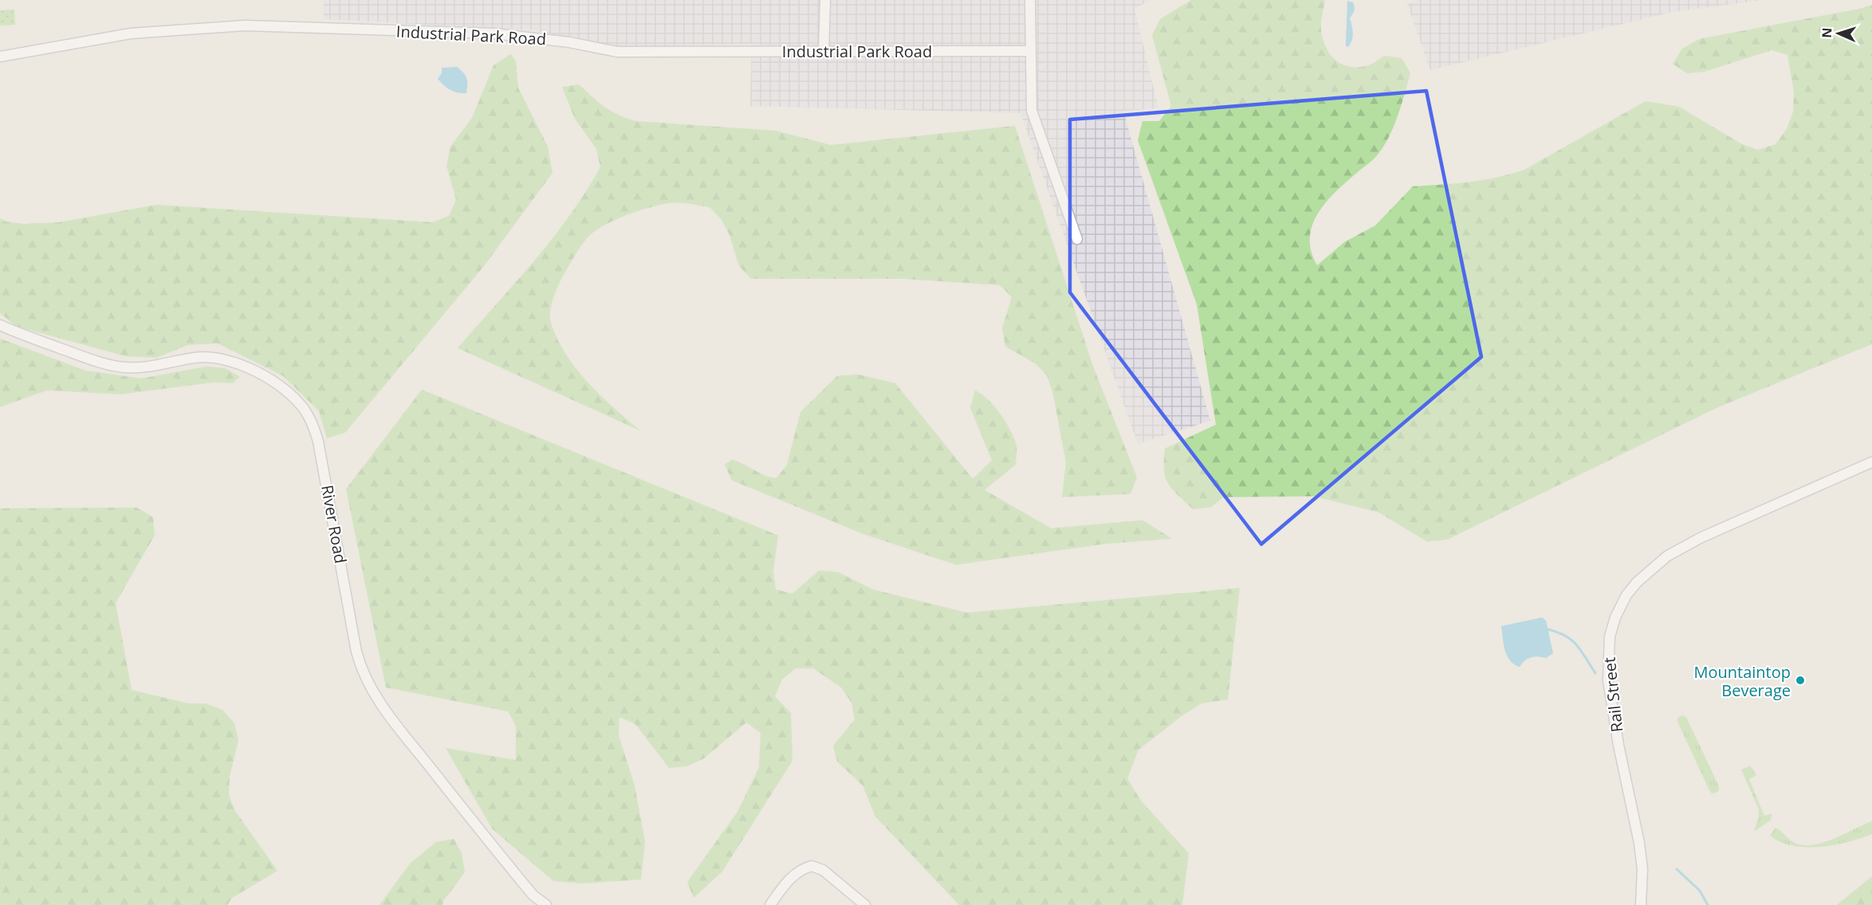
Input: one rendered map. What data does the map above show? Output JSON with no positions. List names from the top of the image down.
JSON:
{
  "streets": {
    "street": ["Industrial Park Road", "River Road", "Rail Street"]
  },
  "places": ["Mountaintop Beverage"],
  "north": "left"
}
